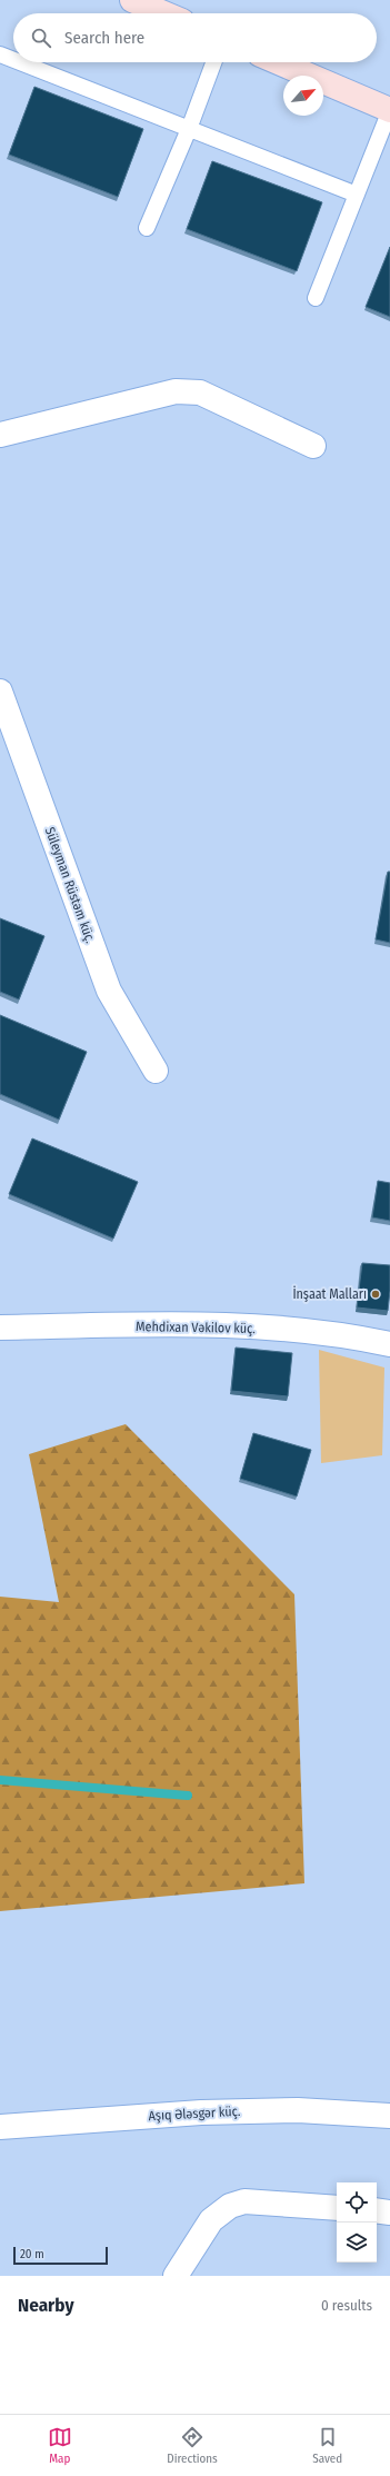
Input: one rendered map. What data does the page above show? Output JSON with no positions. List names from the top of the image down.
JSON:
{
  "streets": {
    "street": ["Süleyman Rüstəm küç.", "Mehdixan Vəkilov küç.", "Aşıq Ələsgər küç."]
  },
  "places": ["İnşaat Malları"],
  "scale_bar": "20 m",
  "north": "top right",
  "page": {
    "search": "Search here",
    "scale": "20 m",
    "heading": ["Nearby", "0 results"],
    "nav": ["Map", "Directions", "Saved"]
  }
}
